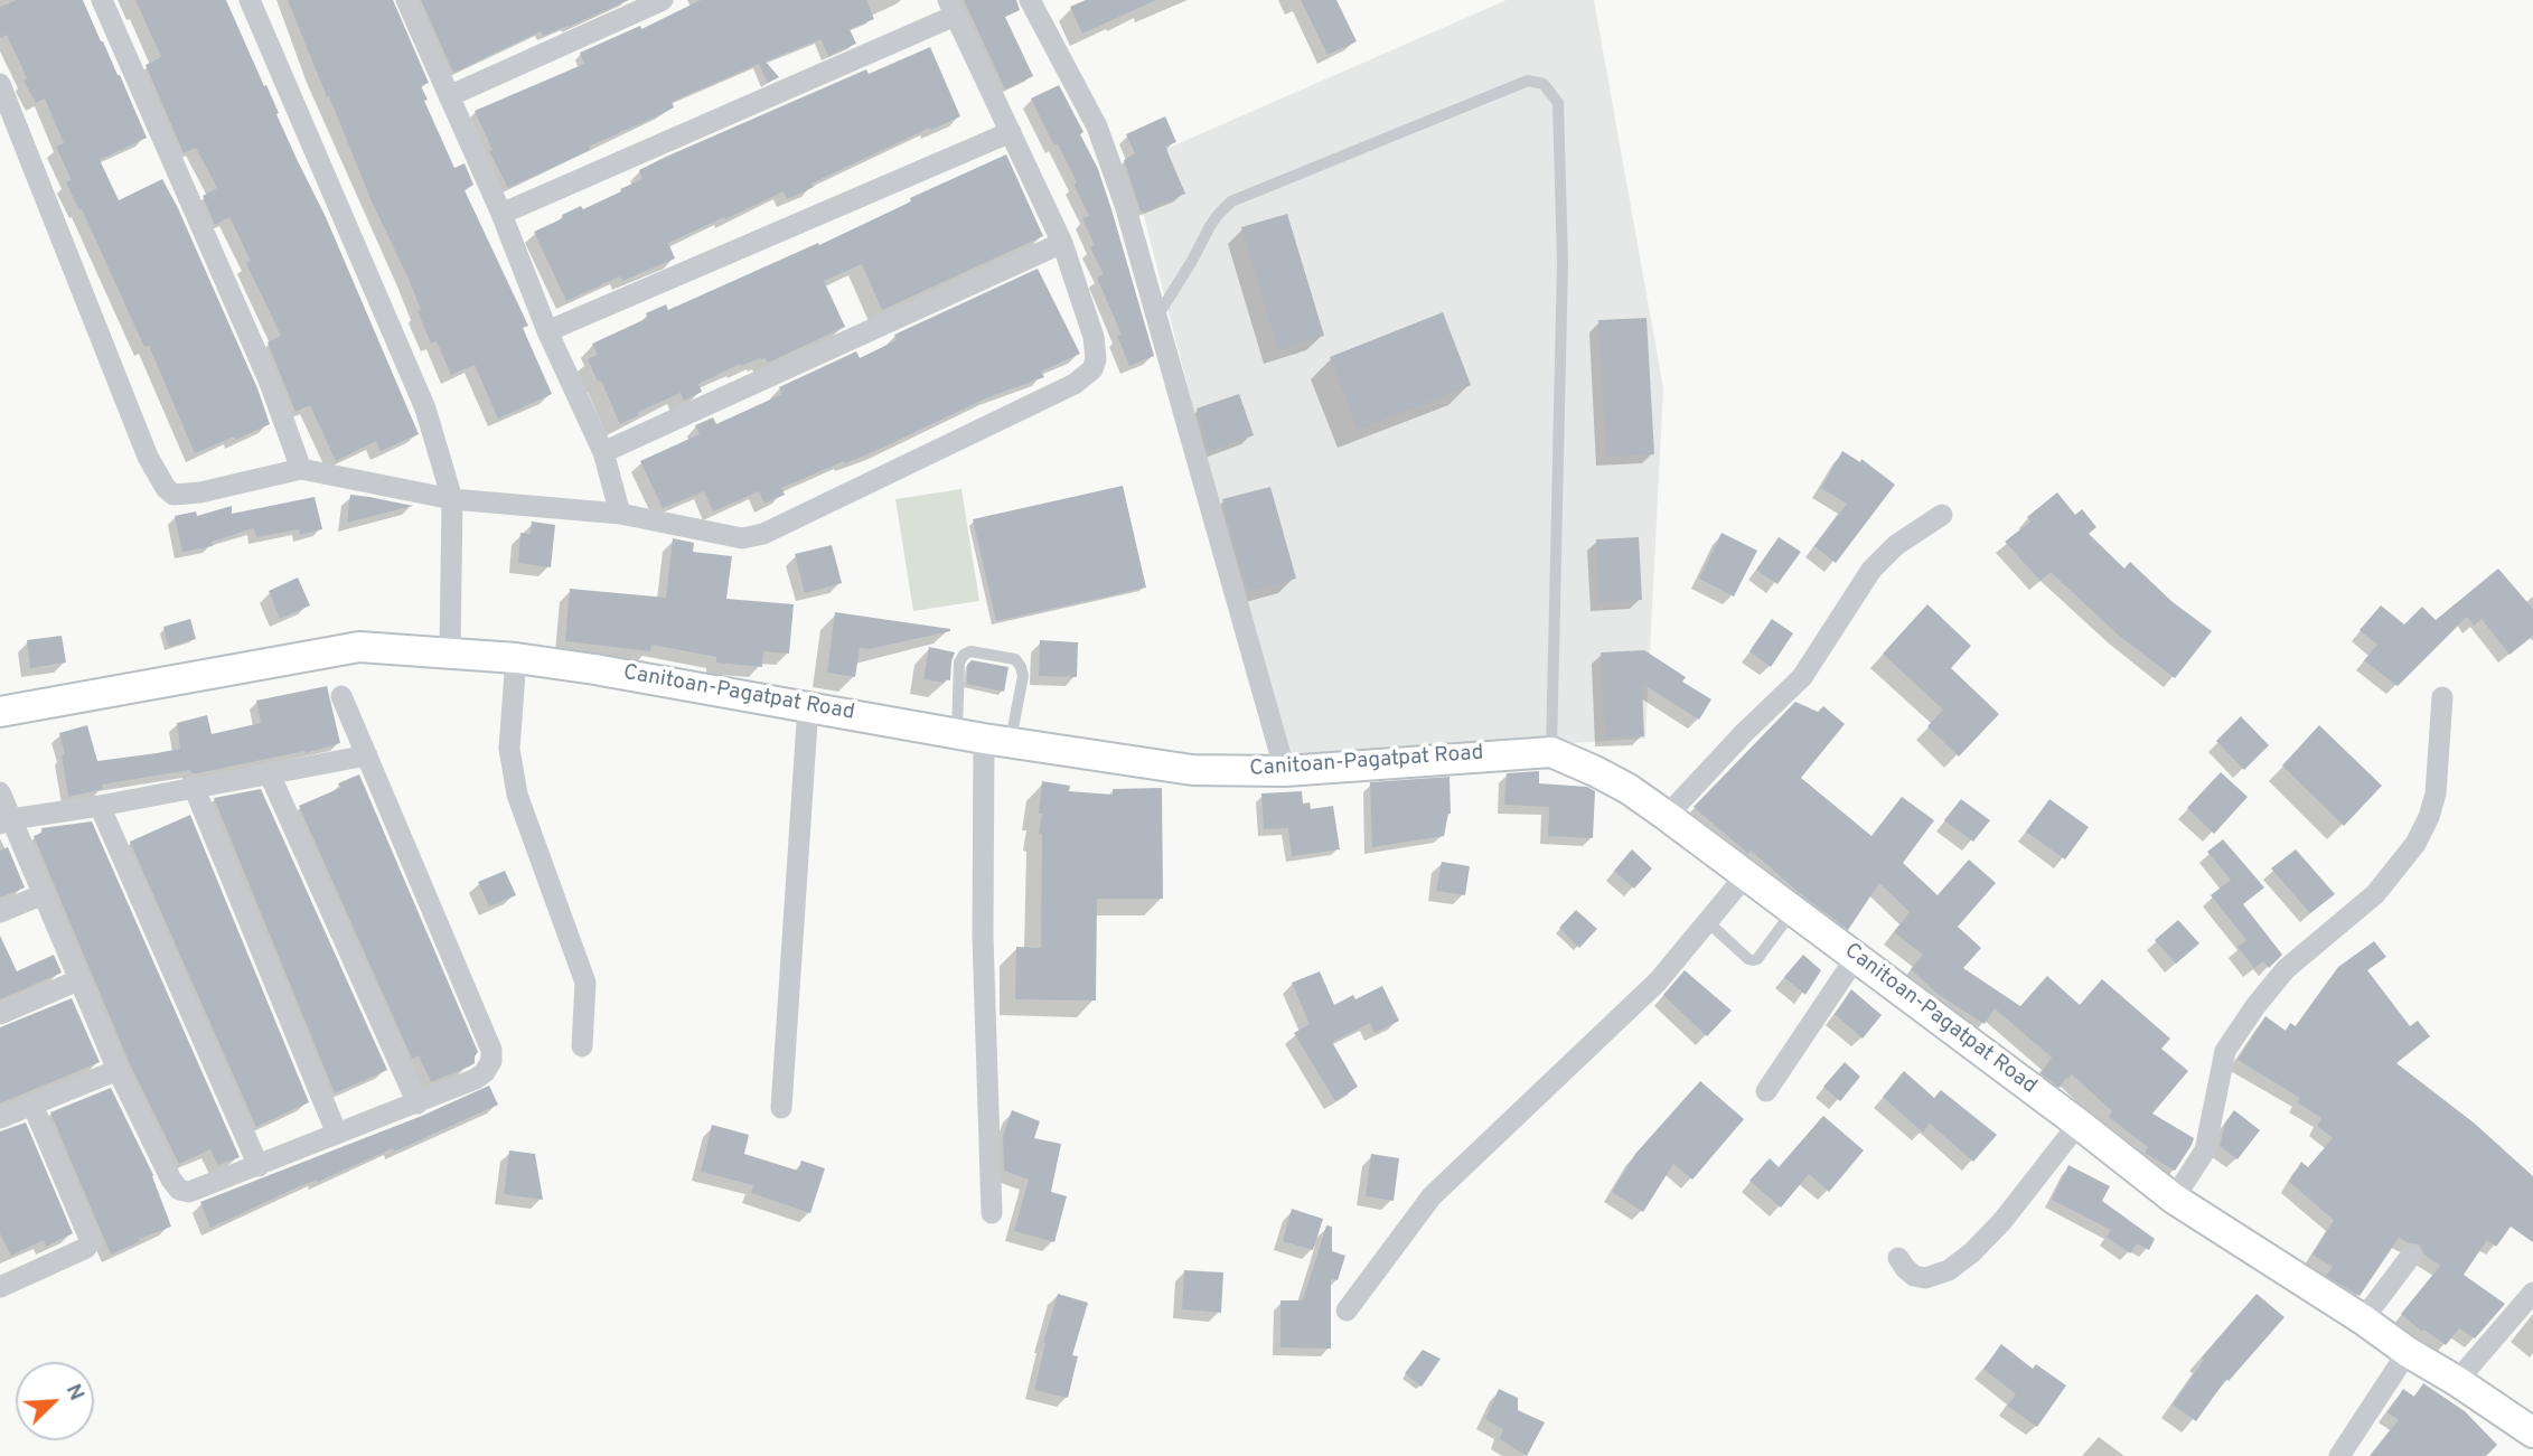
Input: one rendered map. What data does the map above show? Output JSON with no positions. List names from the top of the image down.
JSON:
{
  "streets": {
    "street": ["Canitoan-Pagatpat Road"]
  },
  "north": "top right"
}
